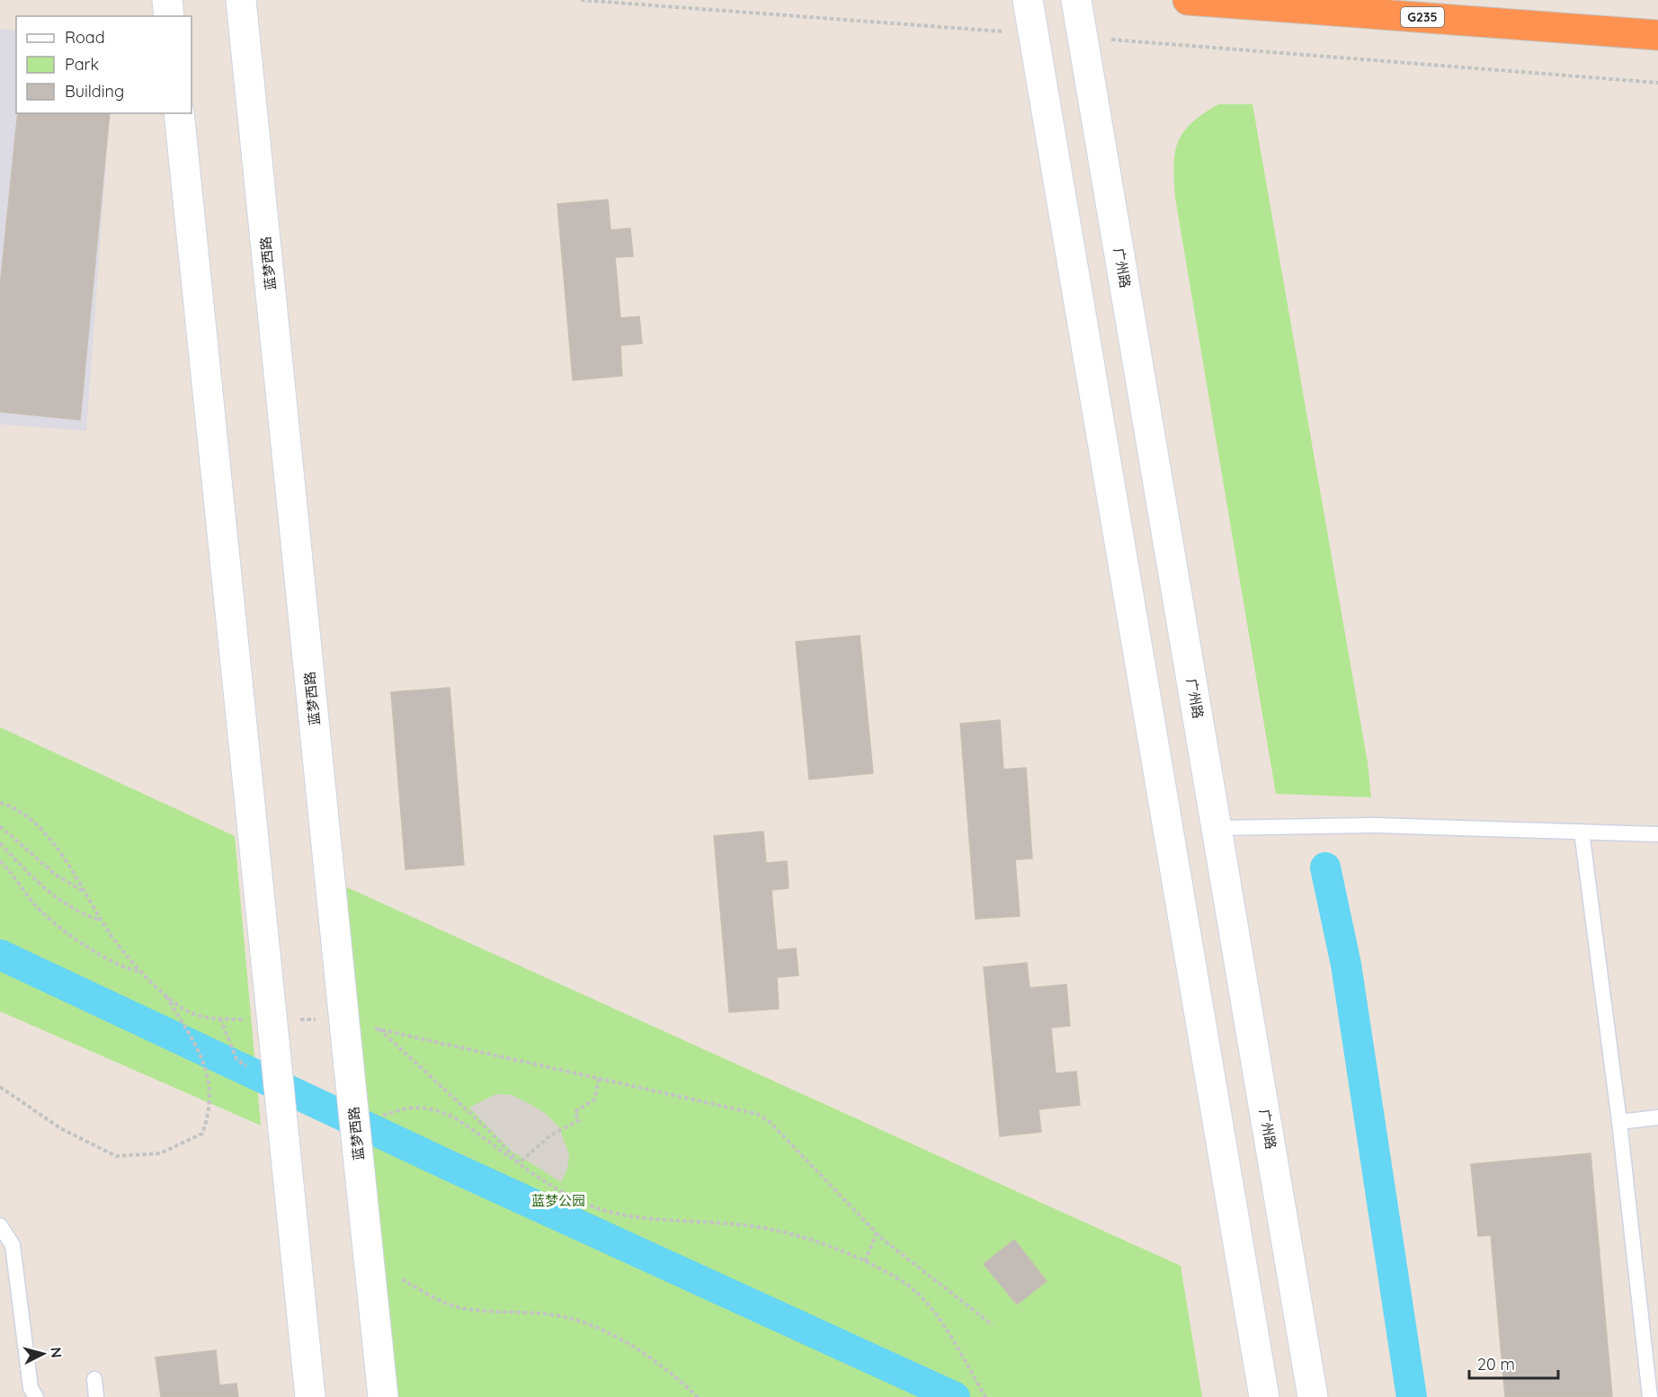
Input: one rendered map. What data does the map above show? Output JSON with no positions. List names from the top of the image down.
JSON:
{
  "streets": {
    "highway": ["G235"],
    "main road": ["蓝梦西路", "广州路"]
  },
  "parks": ["蓝梦公园"],
  "legend": ["Road", "Park", "Building"],
  "scale_bar": "20 m",
  "north": "right"
}
